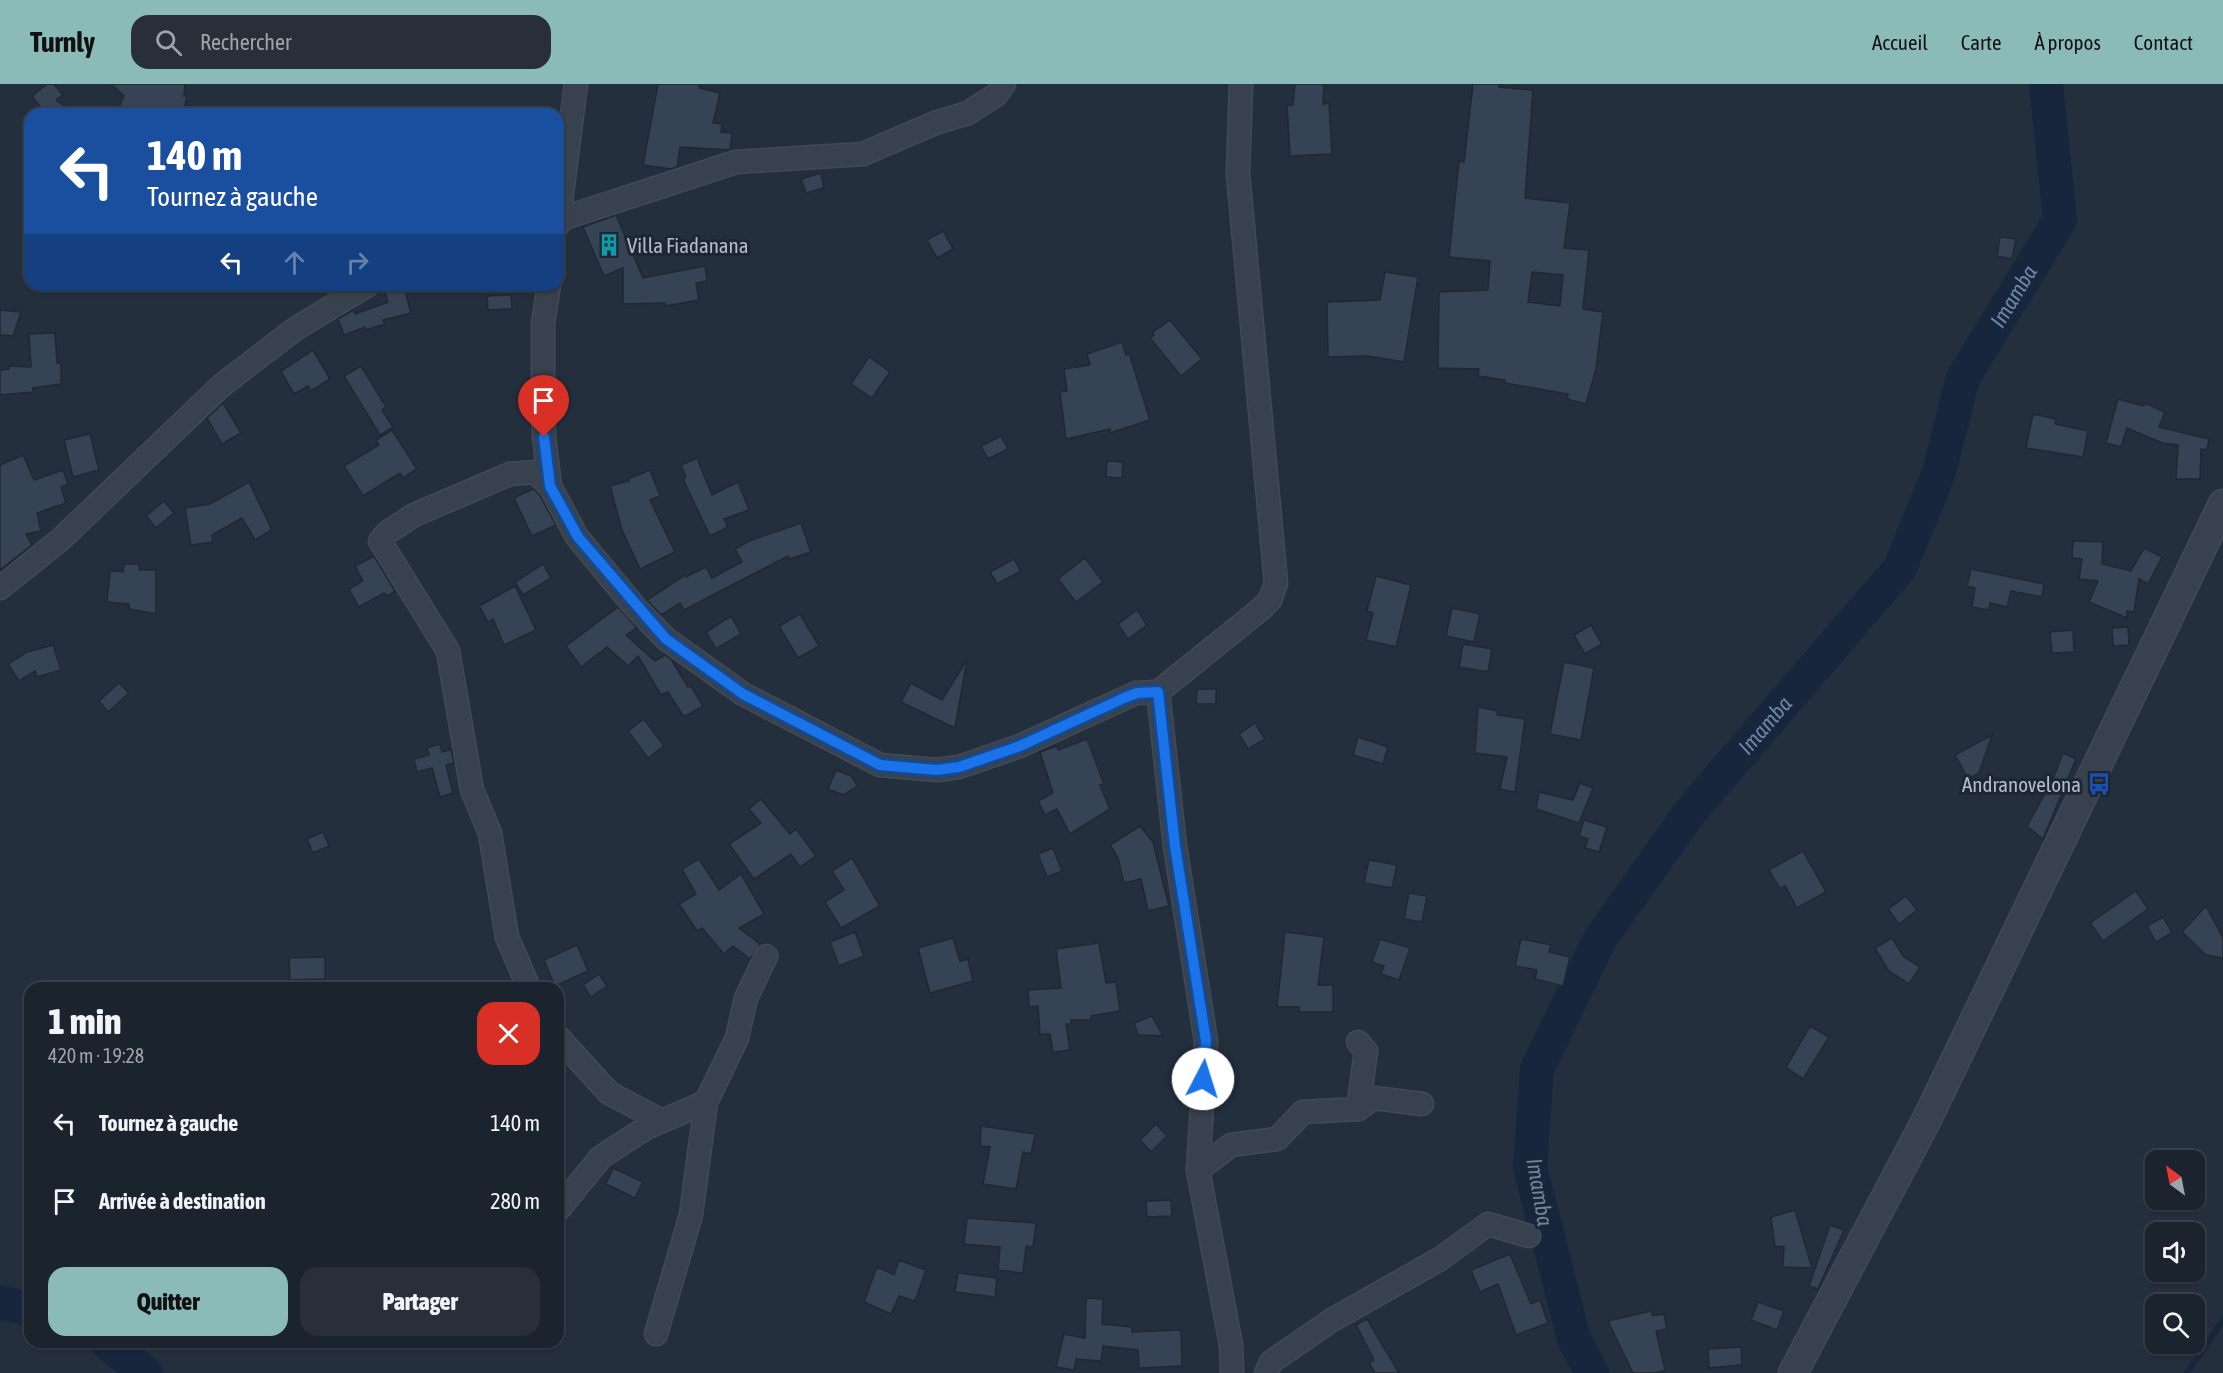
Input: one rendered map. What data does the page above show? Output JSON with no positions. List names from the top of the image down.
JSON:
{
  "water": ["Imamba"],
  "places": {
    "building": ["Villa Fiadanana"],
    "bus stop": ["Andranovelona"]
  },
  "north": "top left",
  "page": {
    "header": "Turnly",
    "search": "Rechercher",
    "nav": [
      "Accueil",
      "Carte",
      "À propos",
      "Contact"
    ],
    "turn": ["140 m", "Tournez à gauche"],
    "heading": ["1 min", "420 m · 19:28"],
    "list": [
      {
        "name": "Tournez à gauche",
        "value": "140 m"
      },
      {
        "name": "Arrivée à destination",
        "value": "280 m"
      }
    ],
    "buttons": ["Quitter", "Partager"]
  }
}
